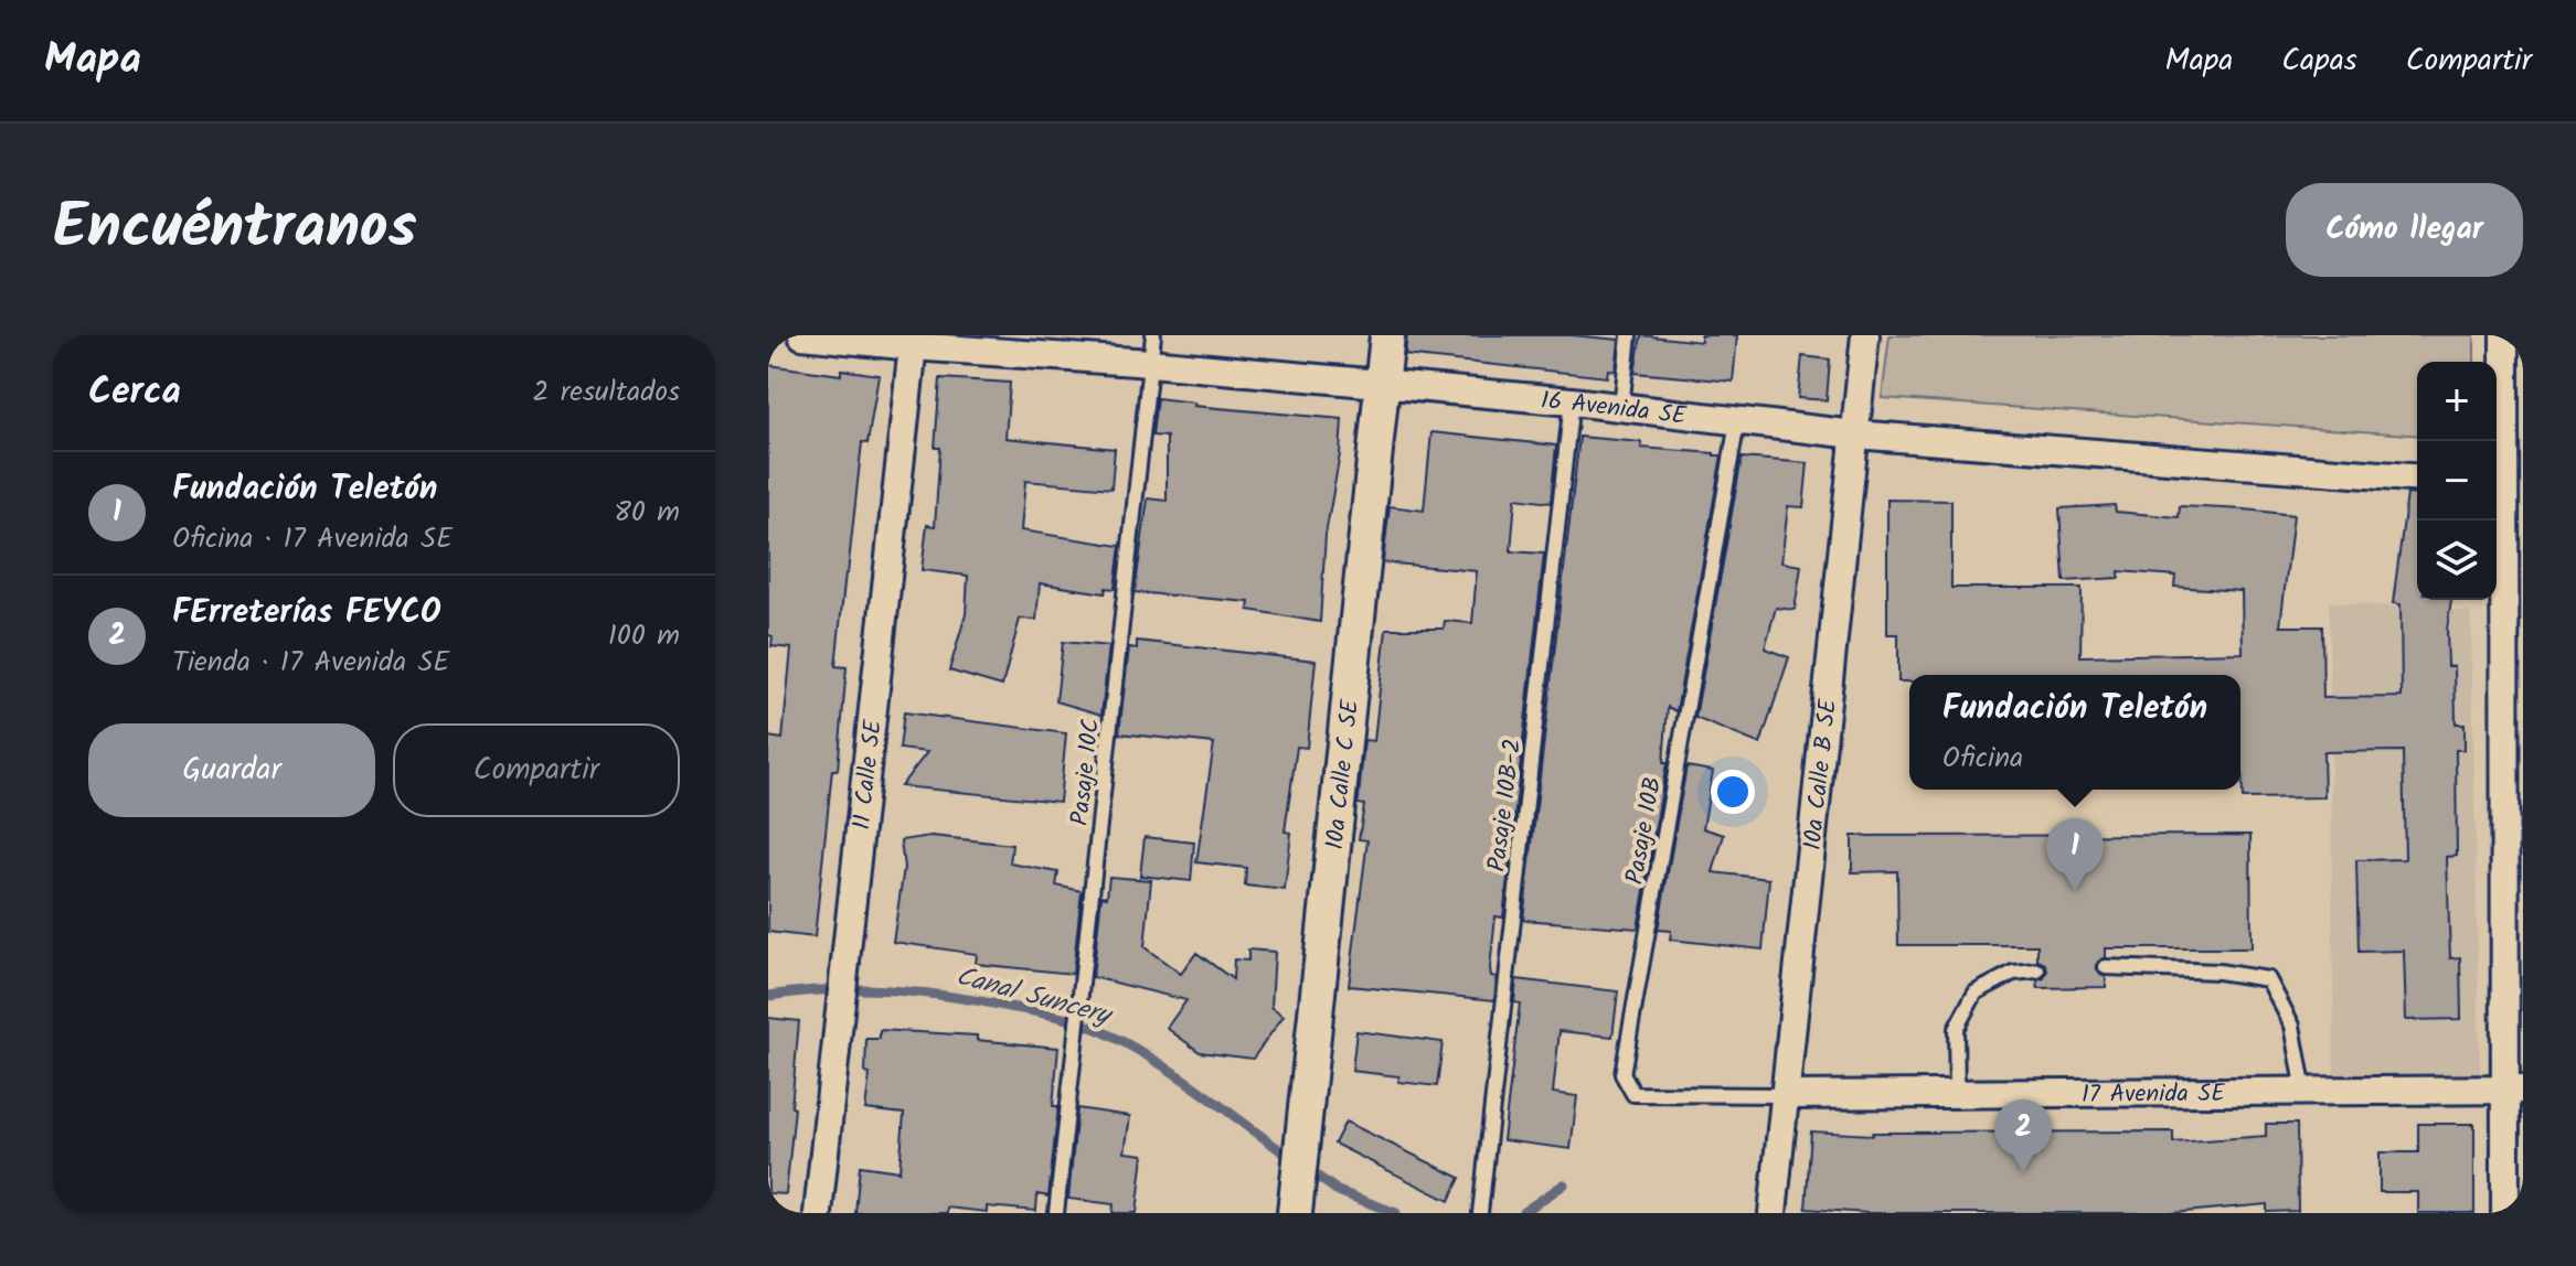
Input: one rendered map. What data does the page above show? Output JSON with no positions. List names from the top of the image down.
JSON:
{
  "streets": {
    "street": [
      "16 Avenida SE",
      "11 Calle SE",
      "10a Calle C SE",
      "10a Calle B SE",
      "17 Avenida SE"
    ],
    "lane": ["Pasaje 10C", "Pasaje 10B-2", "Pasaje 10B"]
  },
  "crossings": [
    ["16 Avenida SE", "Pasaje 10C"],
    ["16 Avenida SE", "11 Calle SE"],
    ["16 Avenida SE", "10a Calle C SE"],
    ["16 Avenida SE", "10a Calle B SE"],
    ["16 Avenida SE", "Pasaje 10B-2"],
    ["16 Avenida SE", "Pasaje 10B"],
    ["10a Calle B SE", "Pasaje 10B"],
    ["10a Calle B SE", "17 Avenida SE"],
    ["Pasaje 10B", "17 Avenida SE"]
  ],
  "water": ["Canal Suncery"],
  "page": {
    "header": "Mapa",
    "nav": ["Mapa", "Capas", "Compartir"],
    "title": "Encuéntranos",
    "buttons": [
      "Cómo llegar",
      ["Guardar", "Compartir"]
    ],
    "heading": ["Cerca", "2 resultados"],
    "map_buttons": ["+", "−"],
    "list": [
      {
        "mark": "1",
        "name": "Fundación Teletón",
        "note": "Oficina · 17 Avenida SE",
        "value": "80 m"
      },
      {
        "mark": "2",
        "name": "FErreterías FEYCO",
        "note": "Tienda · 17 Avenida SE",
        "value": "100 m"
      }
    ],
    "popup": ["Fundación Teletón", "Oficina"],
    "pins": ["1", "2"]
  }
}
